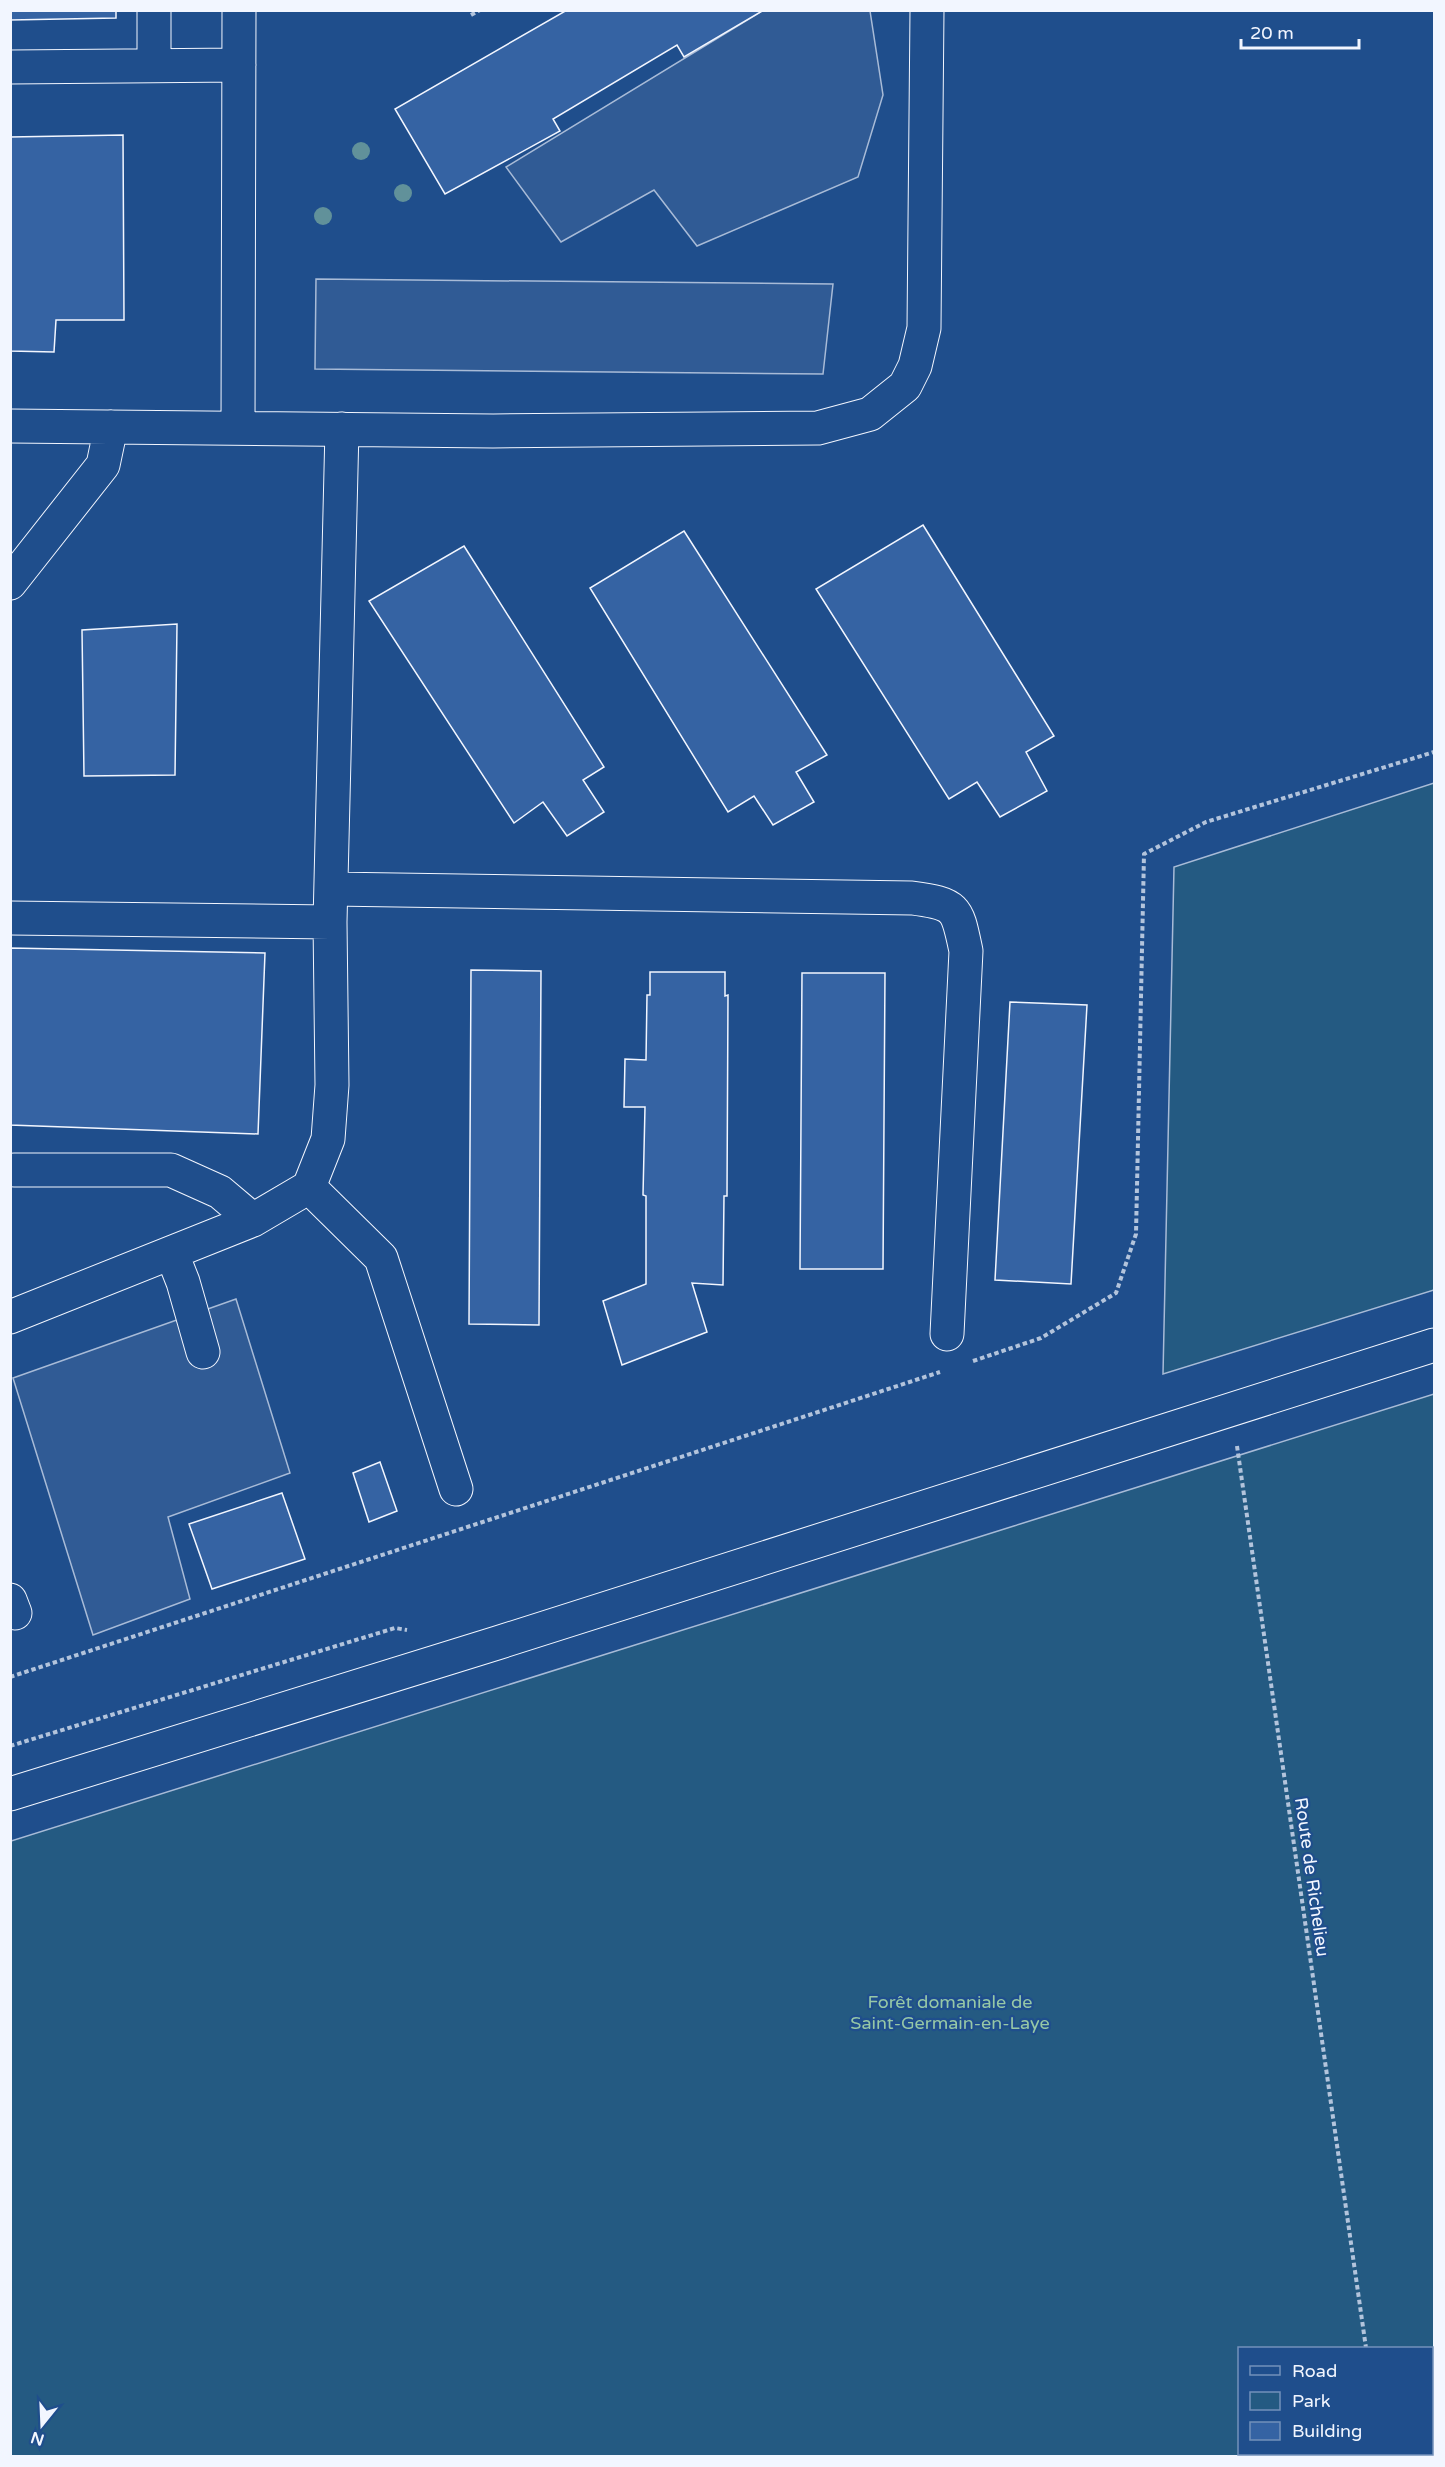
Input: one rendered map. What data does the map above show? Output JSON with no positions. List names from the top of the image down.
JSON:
{
  "streets": {
    "path": ["Route de Richelieu"]
  },
  "parks": ["Forêt domaniale de Saint-Germain-en-Laye"],
  "legend": ["Road", "Park", "Building"],
  "scale_bar": "20 m",
  "north": "bottom"
}
